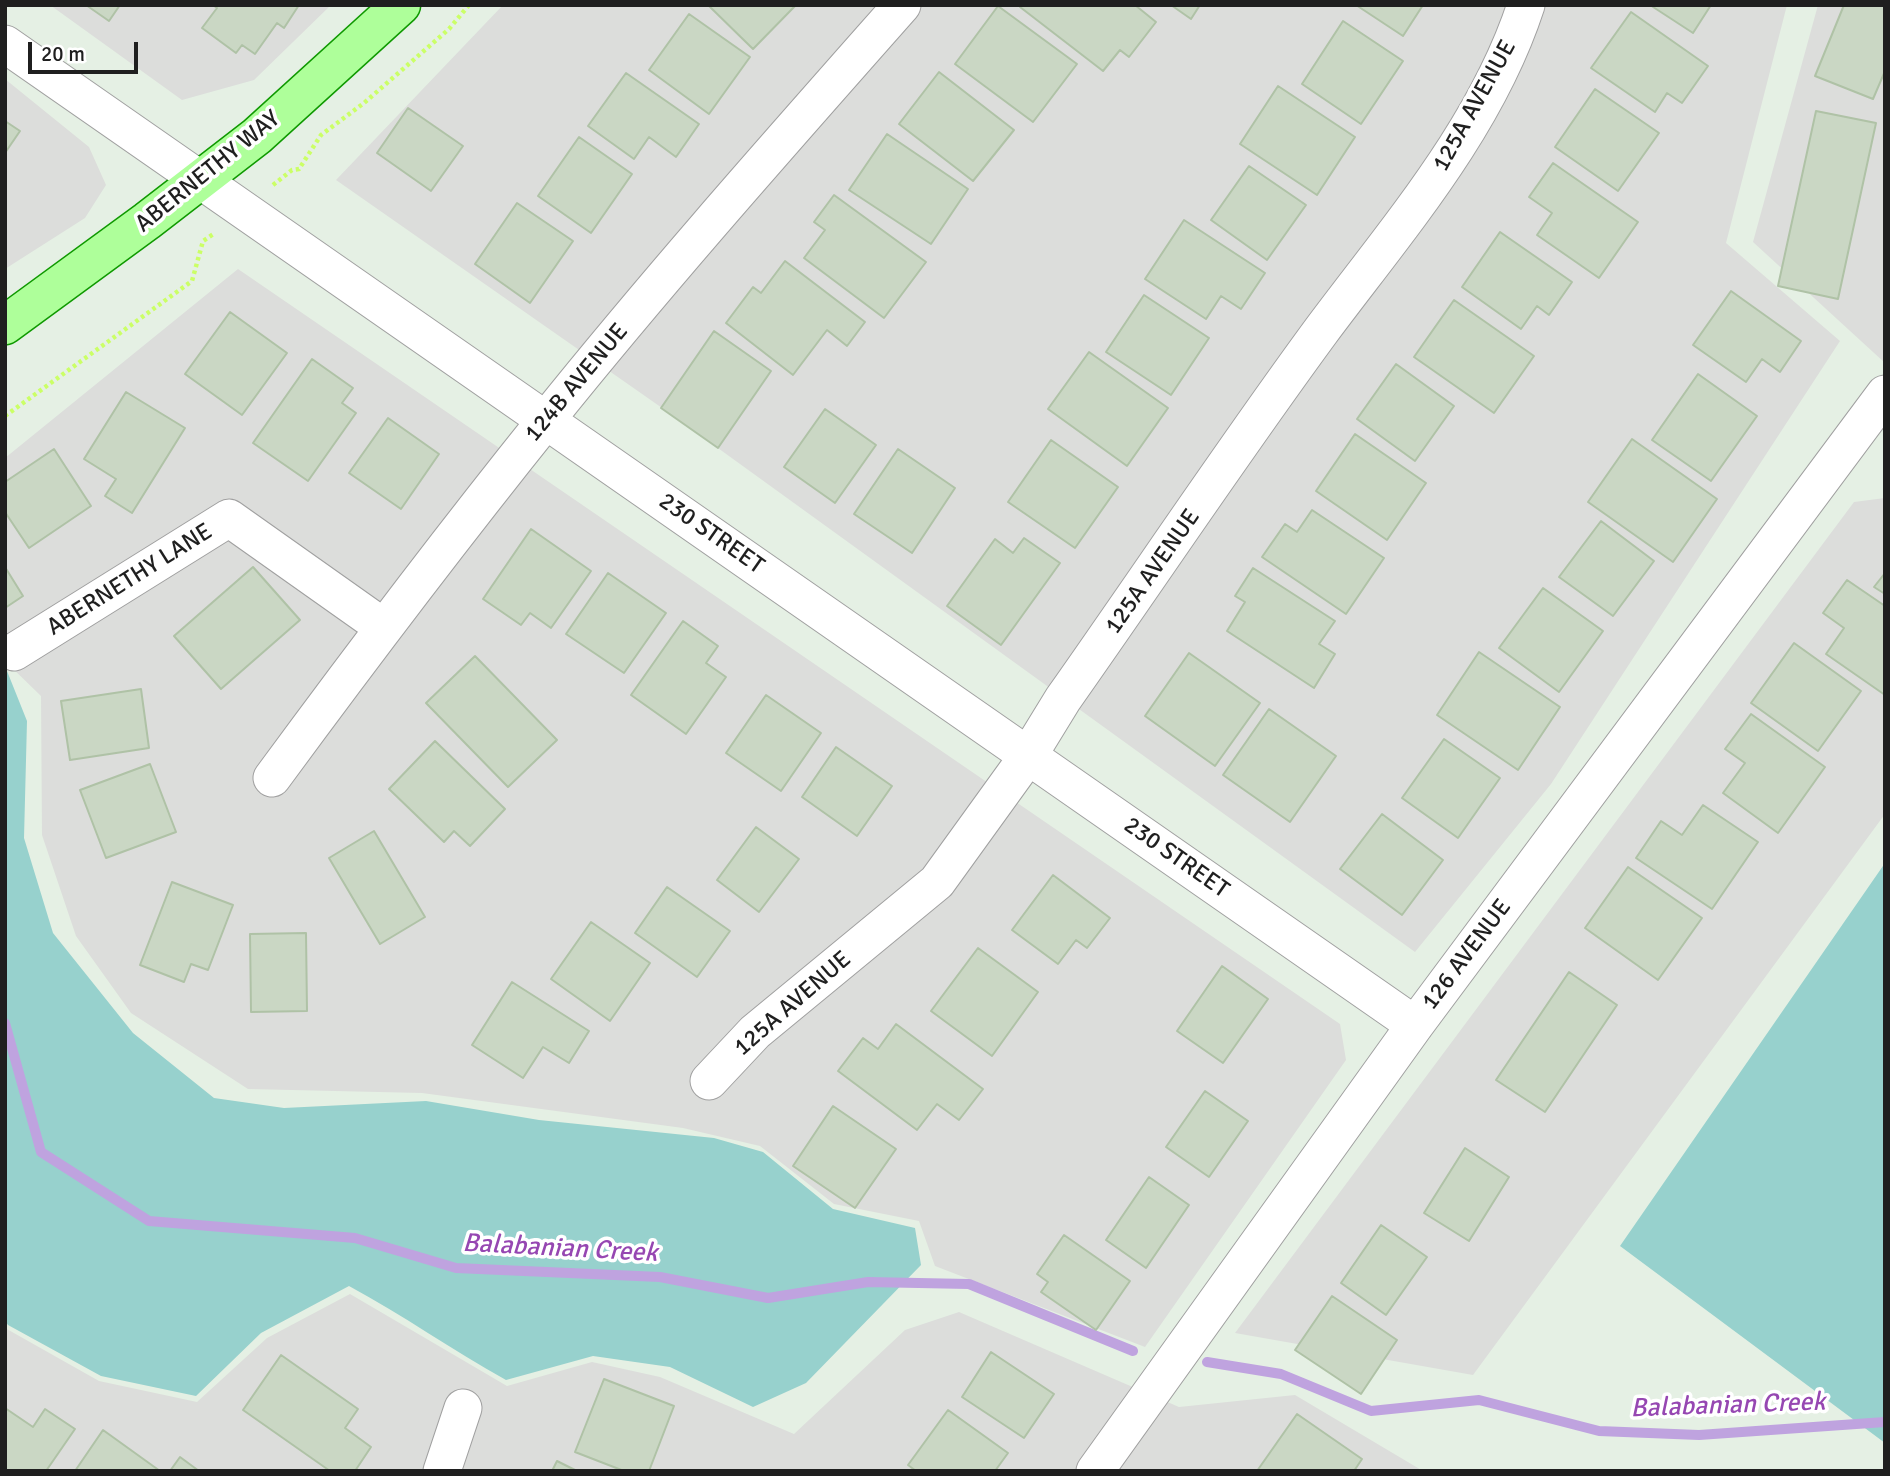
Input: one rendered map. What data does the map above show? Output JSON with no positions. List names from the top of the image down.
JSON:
{
  "streets": {
    "main road": ["ABERNETHY WAY"],
    "street": [
      "125A AVENUE",
      "124B AVENUE",
      "230 STREET",
      "ABERNETHY LANE",
      "126 AVENUE"
    ]
  },
  "crossings": [
    ["125A AVENUE", "230 STREET"],
    ["ABERNETHY WAY", "230 STREET"],
    ["124B AVENUE", "230 STREET"],
    ["124B AVENUE", "ABERNETHY LANE"],
    ["230 STREET", "126 AVENUE"]
  ],
  "water": ["Balabanian Creek"],
  "scale_bar": "20 m"
}
